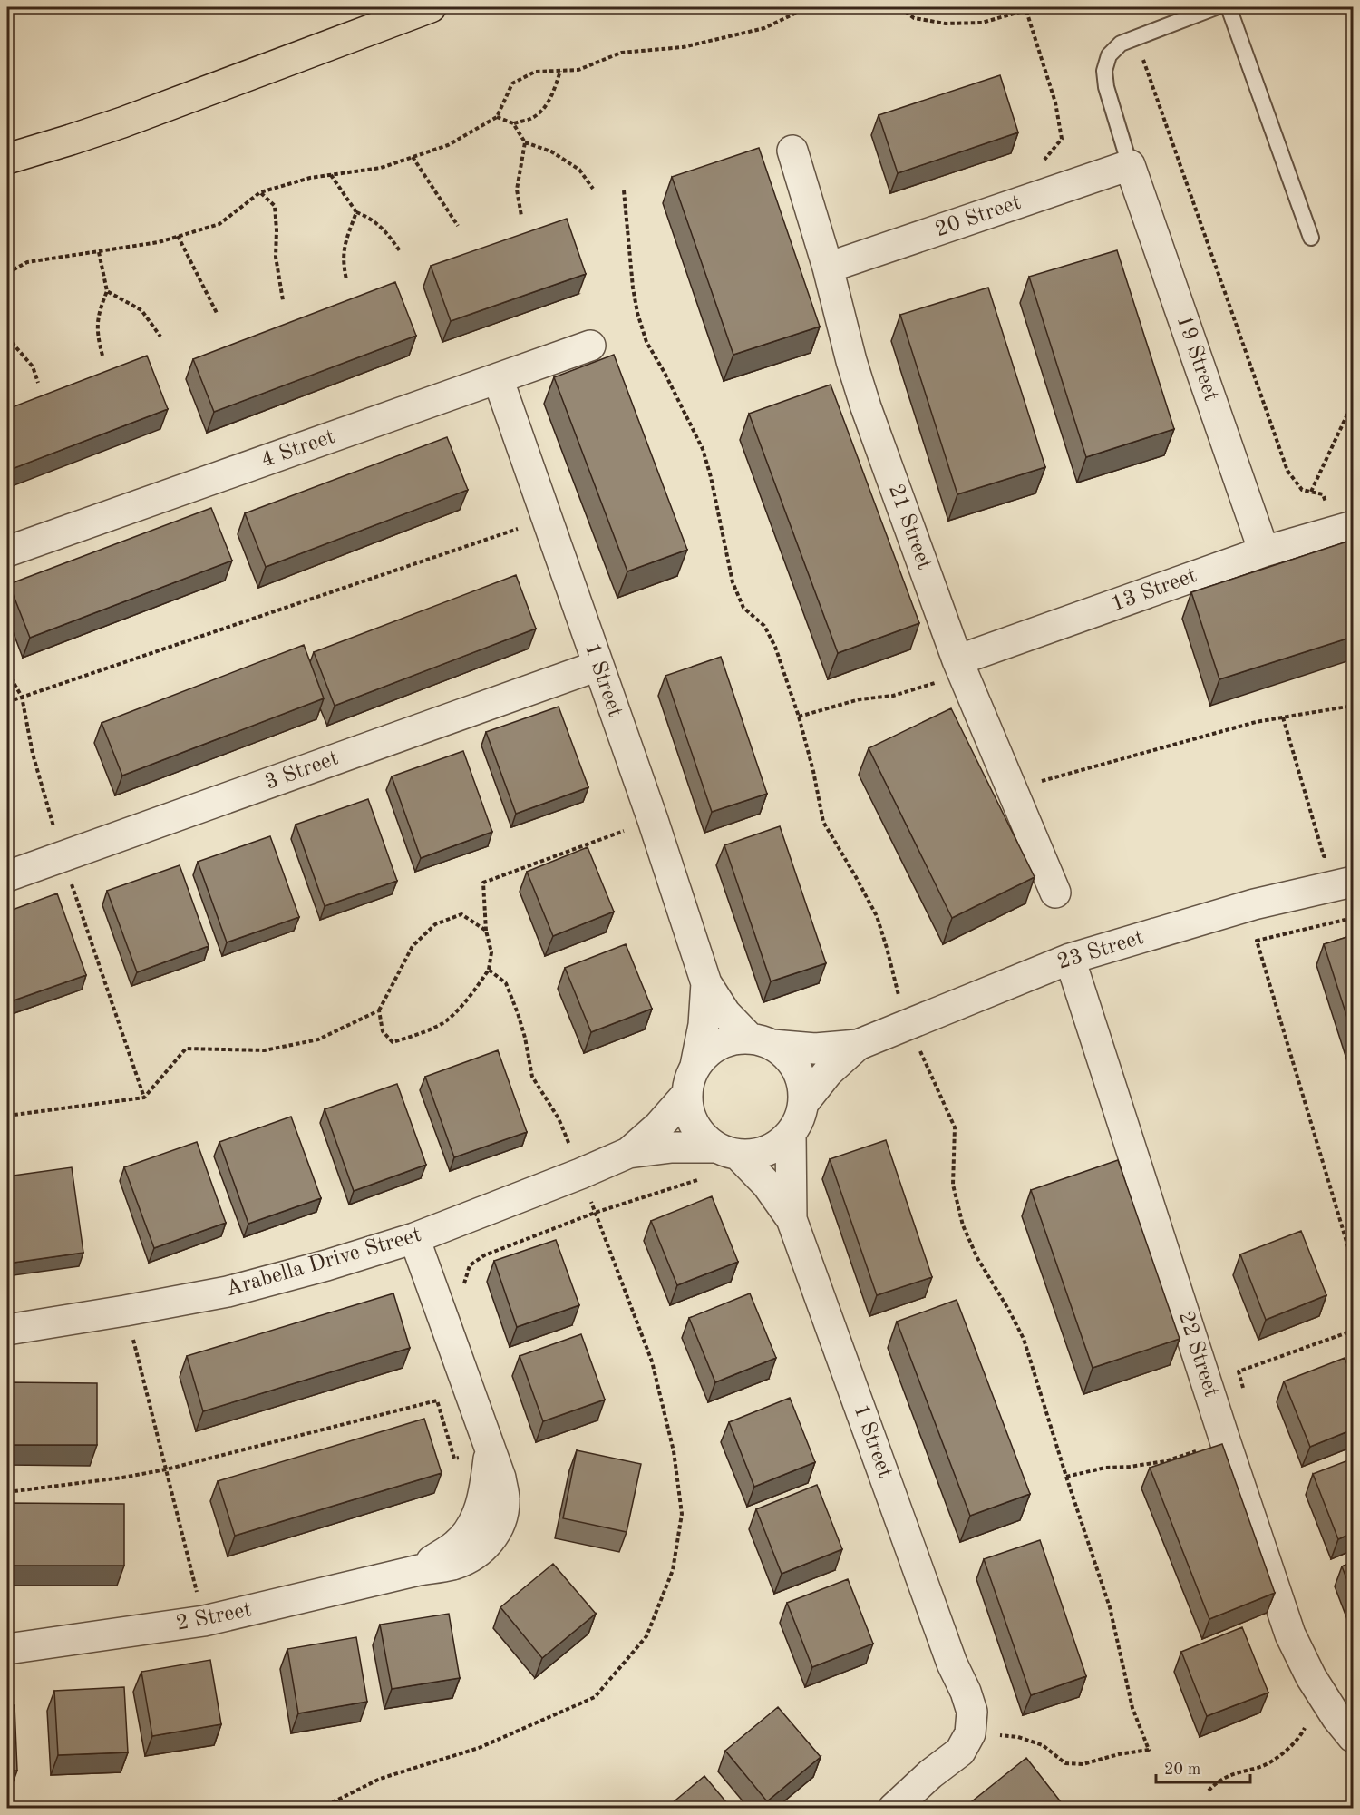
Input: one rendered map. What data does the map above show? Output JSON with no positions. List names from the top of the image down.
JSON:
{
  "streets": {
    "street": [
      "20 Street",
      "19 Street",
      "4 Street",
      "21 Street",
      "13 Street",
      "1 Street",
      "3 Street",
      "23 Street",
      "Arabella Drive Street",
      "22 Street",
      "2 Street"
    ]
  },
  "crossings": [
    ["20 Street", "19 Street"],
    ["20 Street", "21 Street"],
    ["19 Street", "13 Street"],
    ["4 Street", "1 Street"],
    ["21 Street", "13 Street"],
    ["1 Street", "3 Street"],
    ["23 Street", "22 Street"],
    ["Arabella Drive Street", "2 Street"]
  ],
  "scale_bar": "20 m"
}
